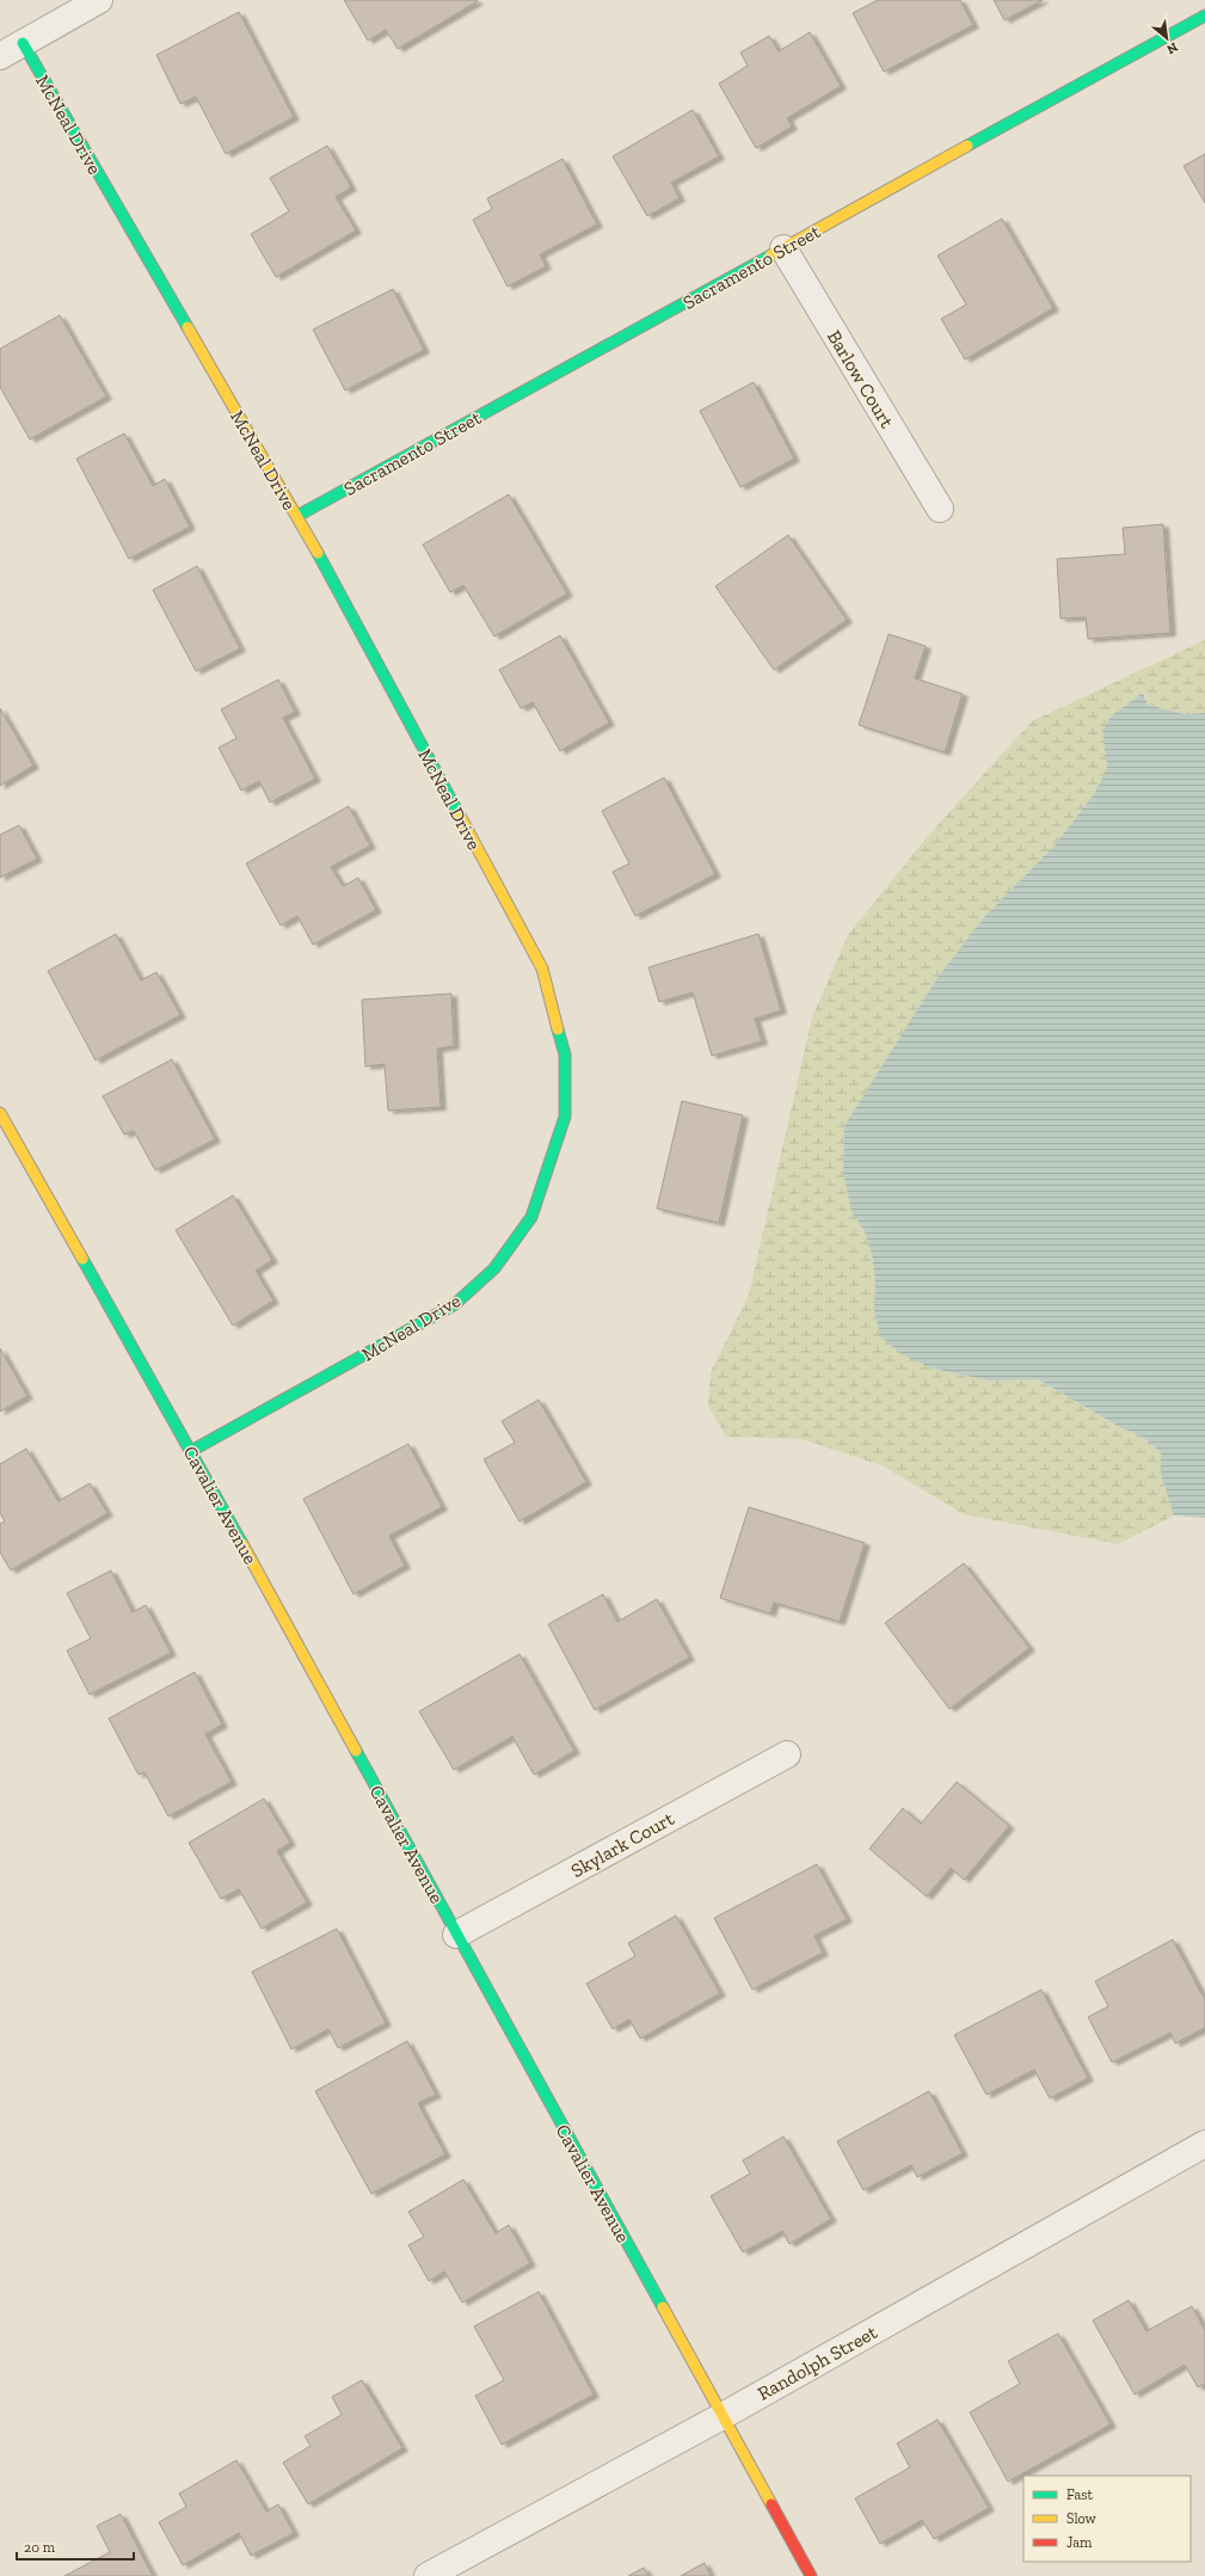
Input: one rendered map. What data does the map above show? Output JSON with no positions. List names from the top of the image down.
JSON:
{
  "streets": {
    "street": [
      "McNeal Drive",
      "Sacramento Street",
      "Barlow Court",
      "Cavalier Avenue",
      "Skylark Court",
      "Randolph Street"
    ]
  },
  "crossings": [
    ["McNeal Drive", "Sacramento Street"],
    ["McNeal Drive", "Cavalier Avenue"],
    ["Sacramento Street", "Barlow Court"],
    ["Cavalier Avenue", "Skylark Court"],
    ["Cavalier Avenue", "Randolph Street"]
  ],
  "legend": ["Fast", "Slow", "Jam"],
  "scale_bar": "20 m",
  "north": "bottom right"
}
